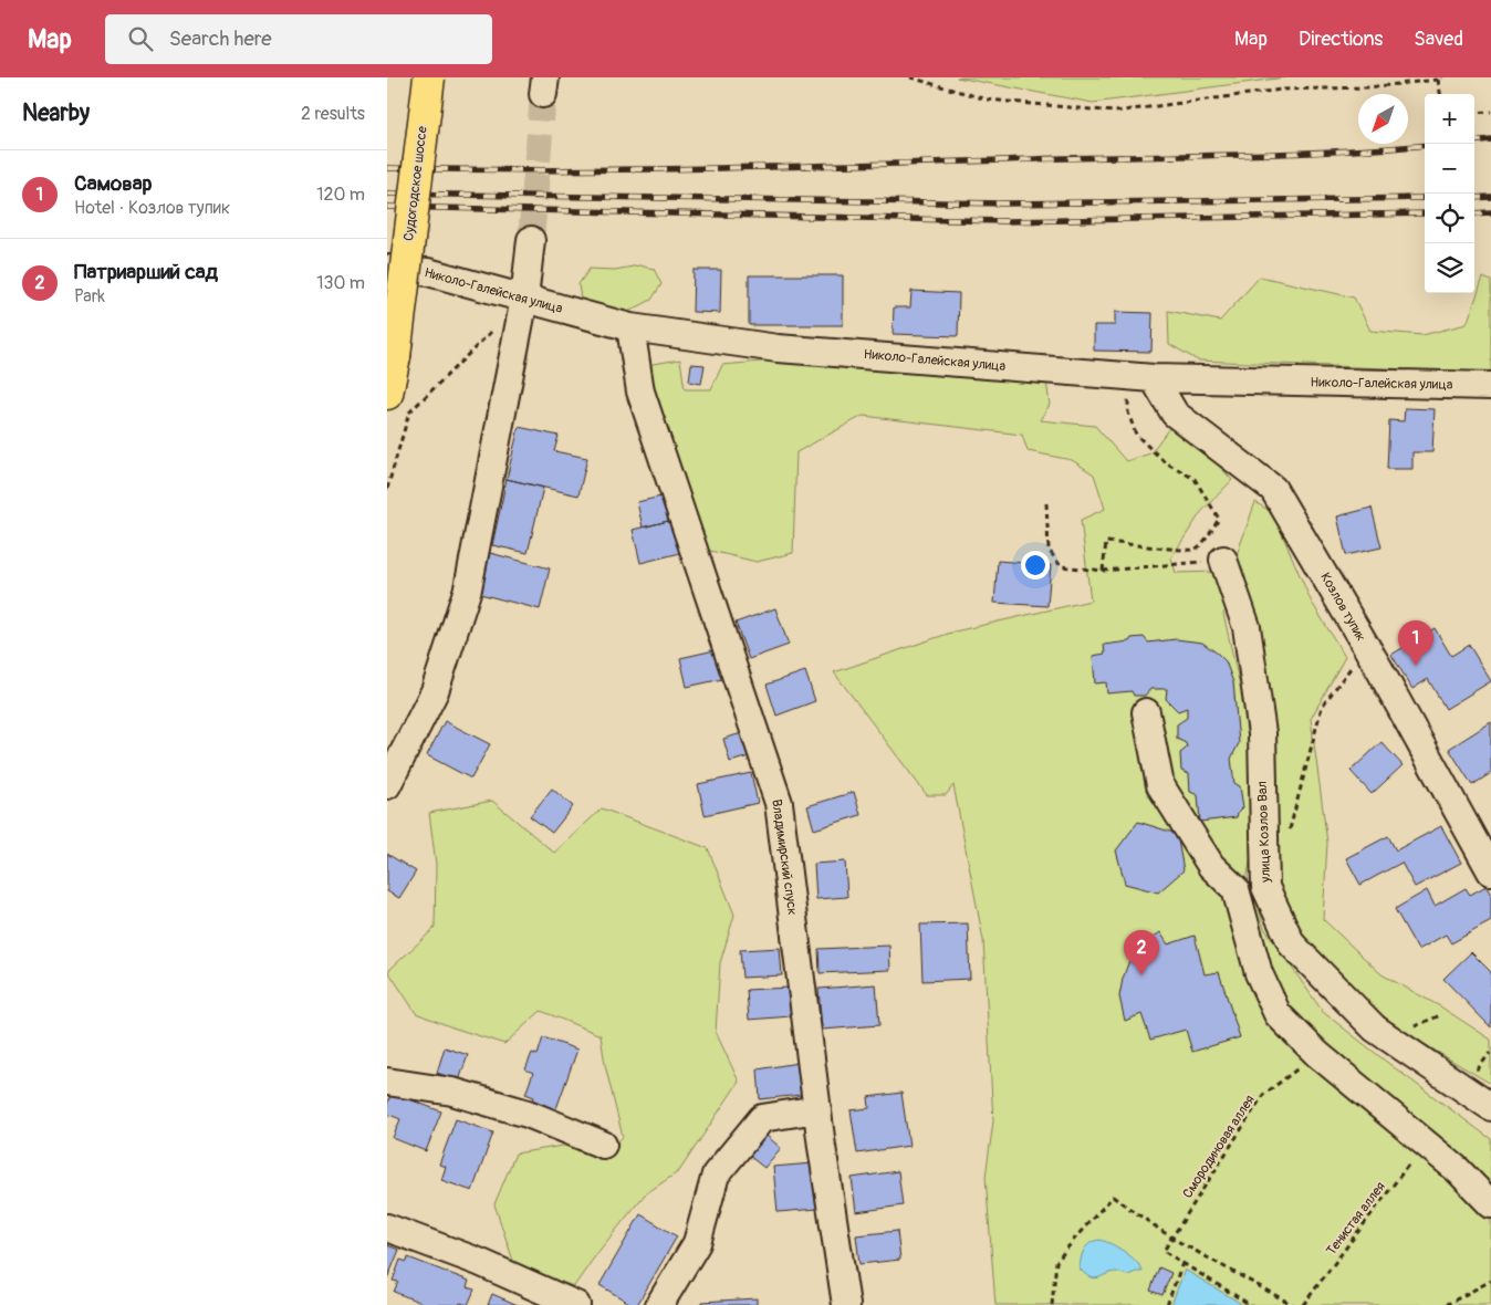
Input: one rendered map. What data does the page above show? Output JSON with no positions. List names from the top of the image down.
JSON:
{
  "streets": {
    "main road": ["Судогодское шоссе"],
    "street": [
      "Николо-Галейская улица",
      "Козлов тупик",
      "улица Козлов Вал",
      "Владимирский спуск"
    ],
    "path": ["Смородиновая аллея", "Тенистая аллея"]
  },
  "crossings": [
    ["Николо-Галейская улица", "Козлов тупик"],
    ["Николо-Галейская улица", "Владимирский спуск"]
  ],
  "north": "bottom left",
  "page": {
    "header": "Map",
    "search": "Search here",
    "nav": ["Map", "Directions", "Saved"],
    "heading": ["Nearby", "2 results"],
    "map_buttons": ["+", "−"],
    "list": [
      {
        "mark": "1",
        "name": "Самовар",
        "note": "Hotel · Козлов тупик",
        "value": "120 m"
      },
      {
        "mark": "2",
        "name": "Патриарший сад",
        "note": "Park",
        "value": "130 m"
      }
    ],
    "pins": ["1", "2"]
  }
}
